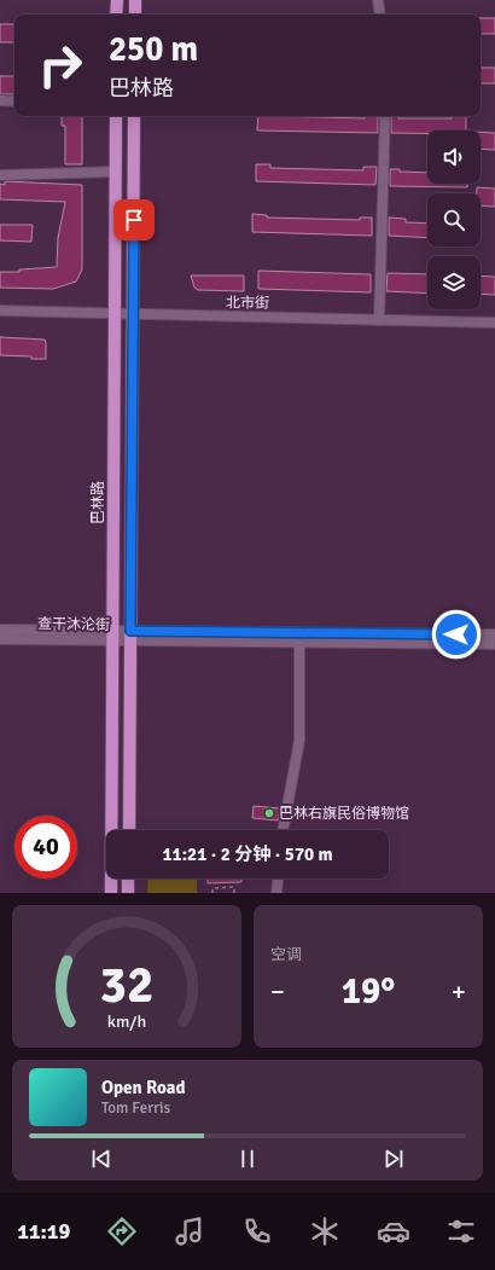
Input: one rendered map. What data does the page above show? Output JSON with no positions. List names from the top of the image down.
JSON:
{
  "streets": {
    "main road": ["巴林路"],
    "street": ["北市街", "查干沐沦街"]
  },
  "crossings": [
    ["北市街", "巴林路"],
    ["巴林路", "查干沐沦街"]
  ],
  "places": ["巴林右旗民俗博物馆"],
  "page": {
    "turn": ["250 m", "巴林路"],
    "limit": "40",
    "trip": "11:21 · 2 分钟 · 570 m",
    "tile": "空调",
    "heat": ["−", "19°", "+"],
    "song": ["Open Road", "Tom Ferris"],
    "tabs": "11:19",
    "gauge": ["32", "km/h"]
  }
}
